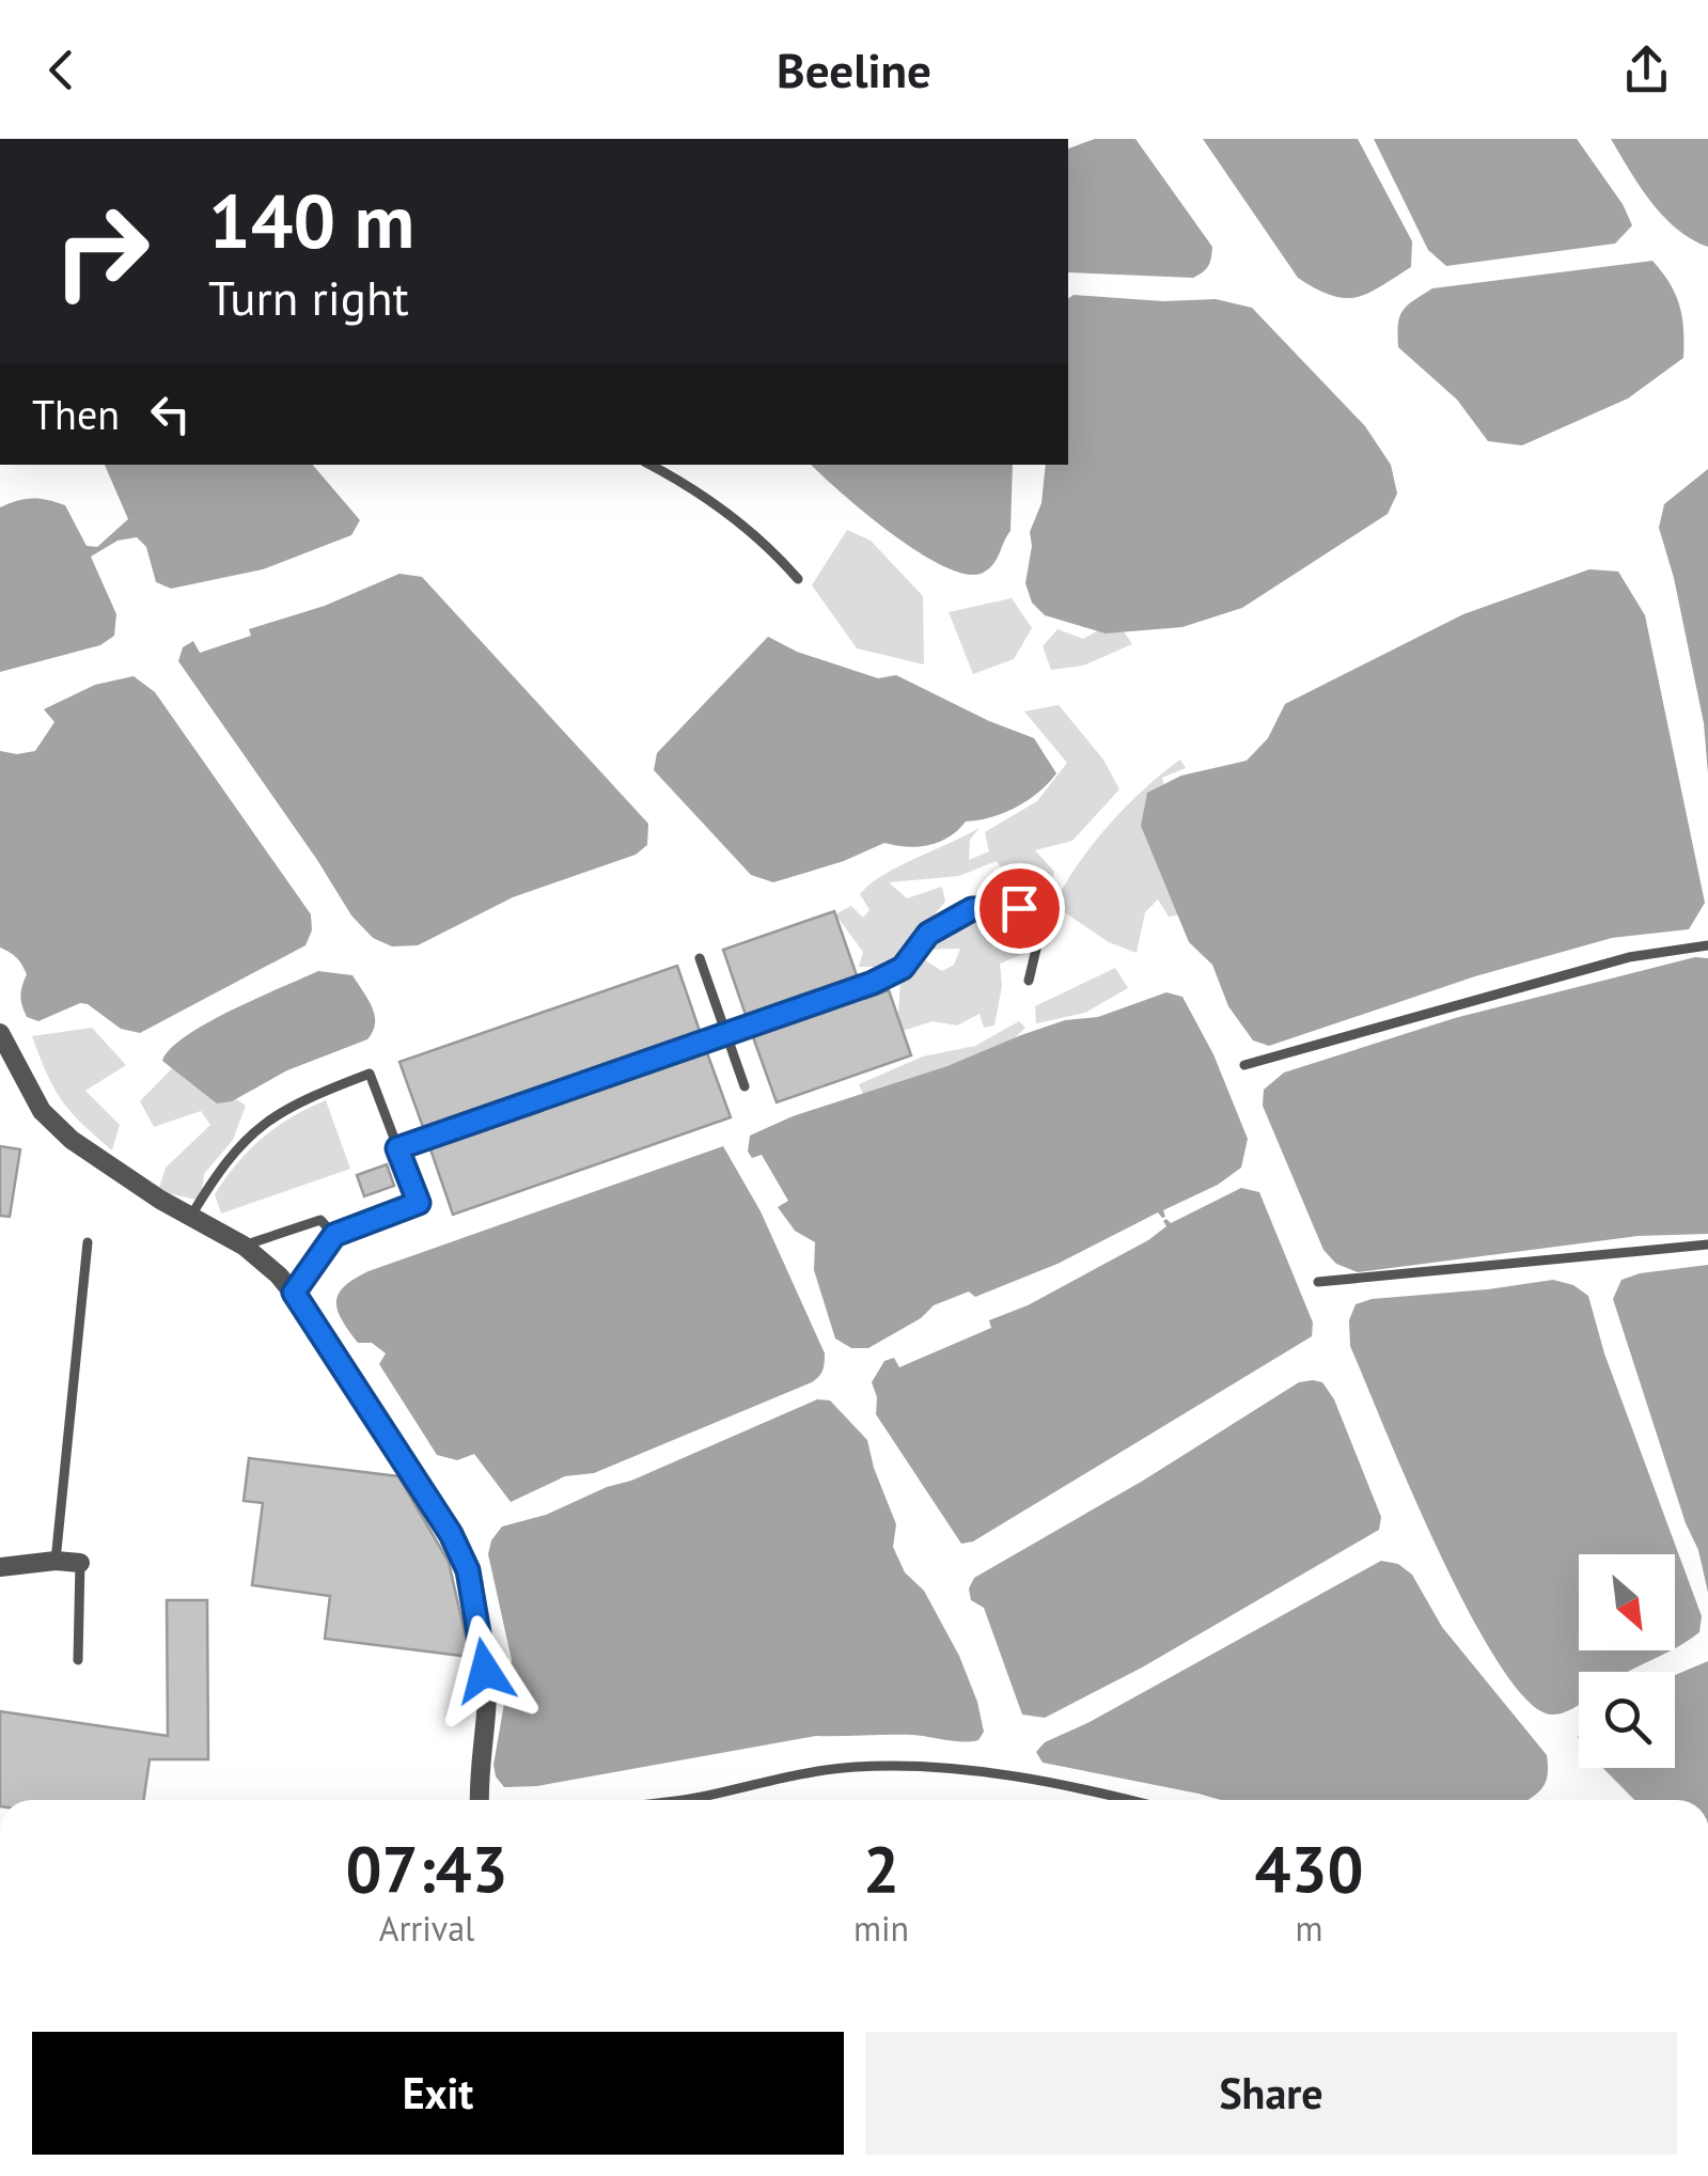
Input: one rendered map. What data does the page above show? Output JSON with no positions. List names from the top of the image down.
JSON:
{
  "north": "bottom right",
  "page": {
    "header": "Beeline",
    "turn": ["140 m", "Turn right"],
    "then": "Then",
    "eta": [
      "07:43",
      "Arrival",
      "2",
      "min",
      "430",
      "m"
    ],
    "buttons": ["Exit", "Share"]
  }
}
